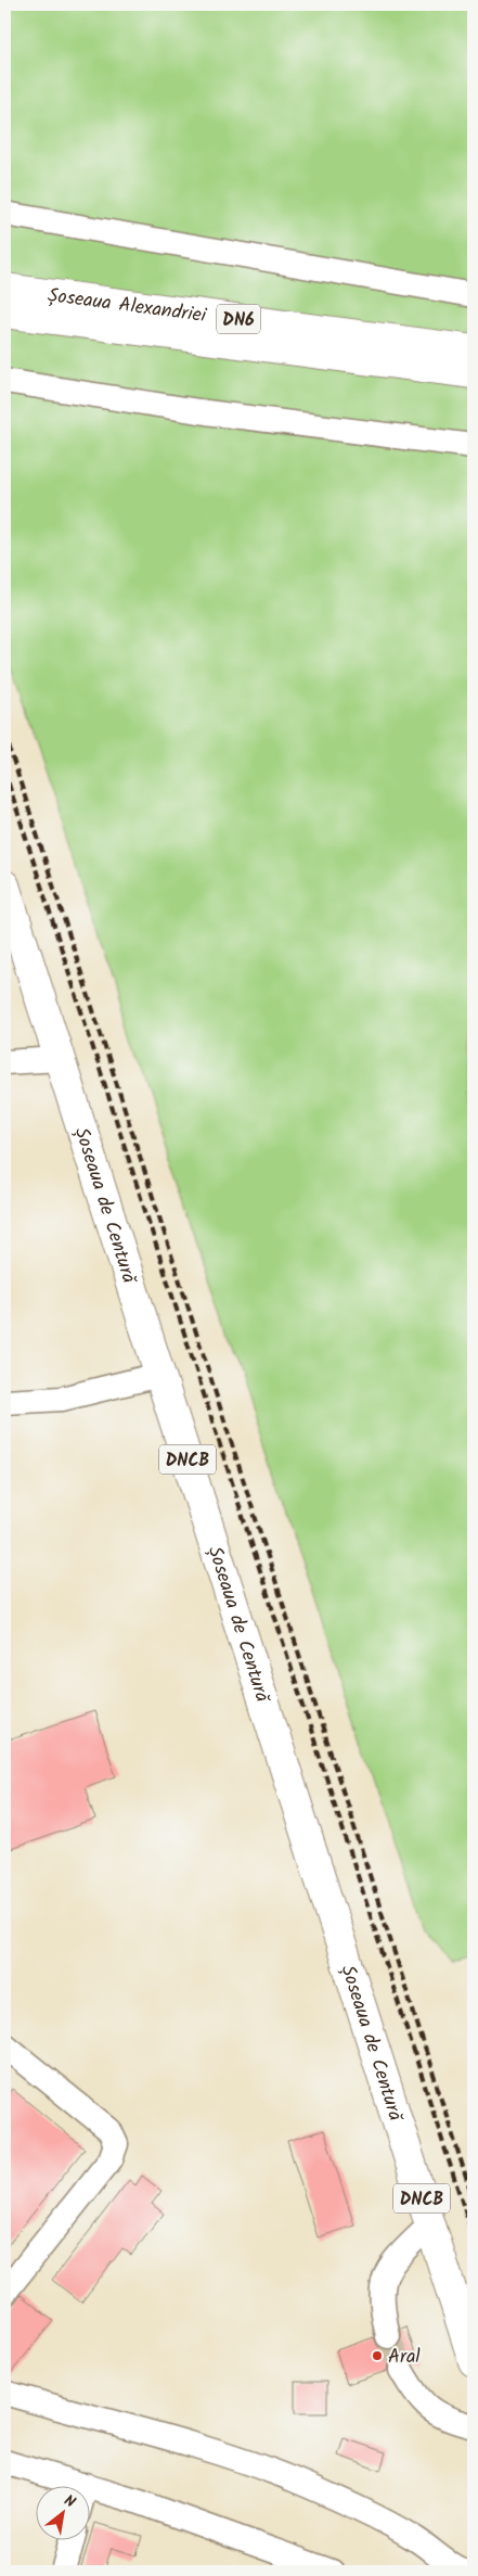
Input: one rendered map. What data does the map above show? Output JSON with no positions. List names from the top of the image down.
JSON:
{
  "streets": {
    "main road": [
      "Șoseaua Alexandriei",
      "DN6",
      "Șoseaua de Centură",
      "DNCB"
    ]
  },
  "places": ["Aral"],
  "north": "top right"
}
